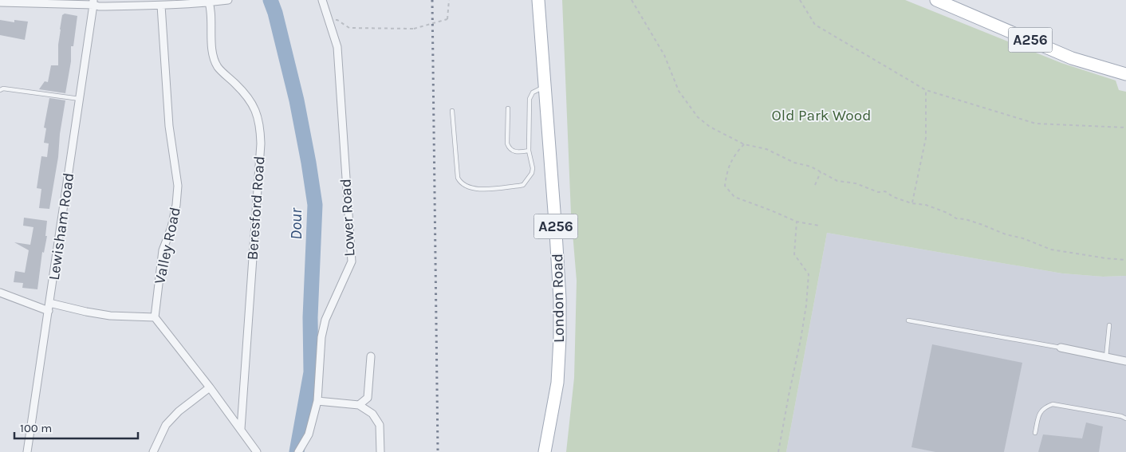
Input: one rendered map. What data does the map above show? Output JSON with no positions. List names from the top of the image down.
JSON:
{
  "streets": {
    "main road": ["A256", "London Road"],
    "street": [
      "Beresford Road",
      "Lower Road",
      "Lewisham Road",
      "Valley Road"
    ]
  },
  "water": ["Dour"],
  "parks": ["Old Park Wood"],
  "scale_bar": "100 m"
}
